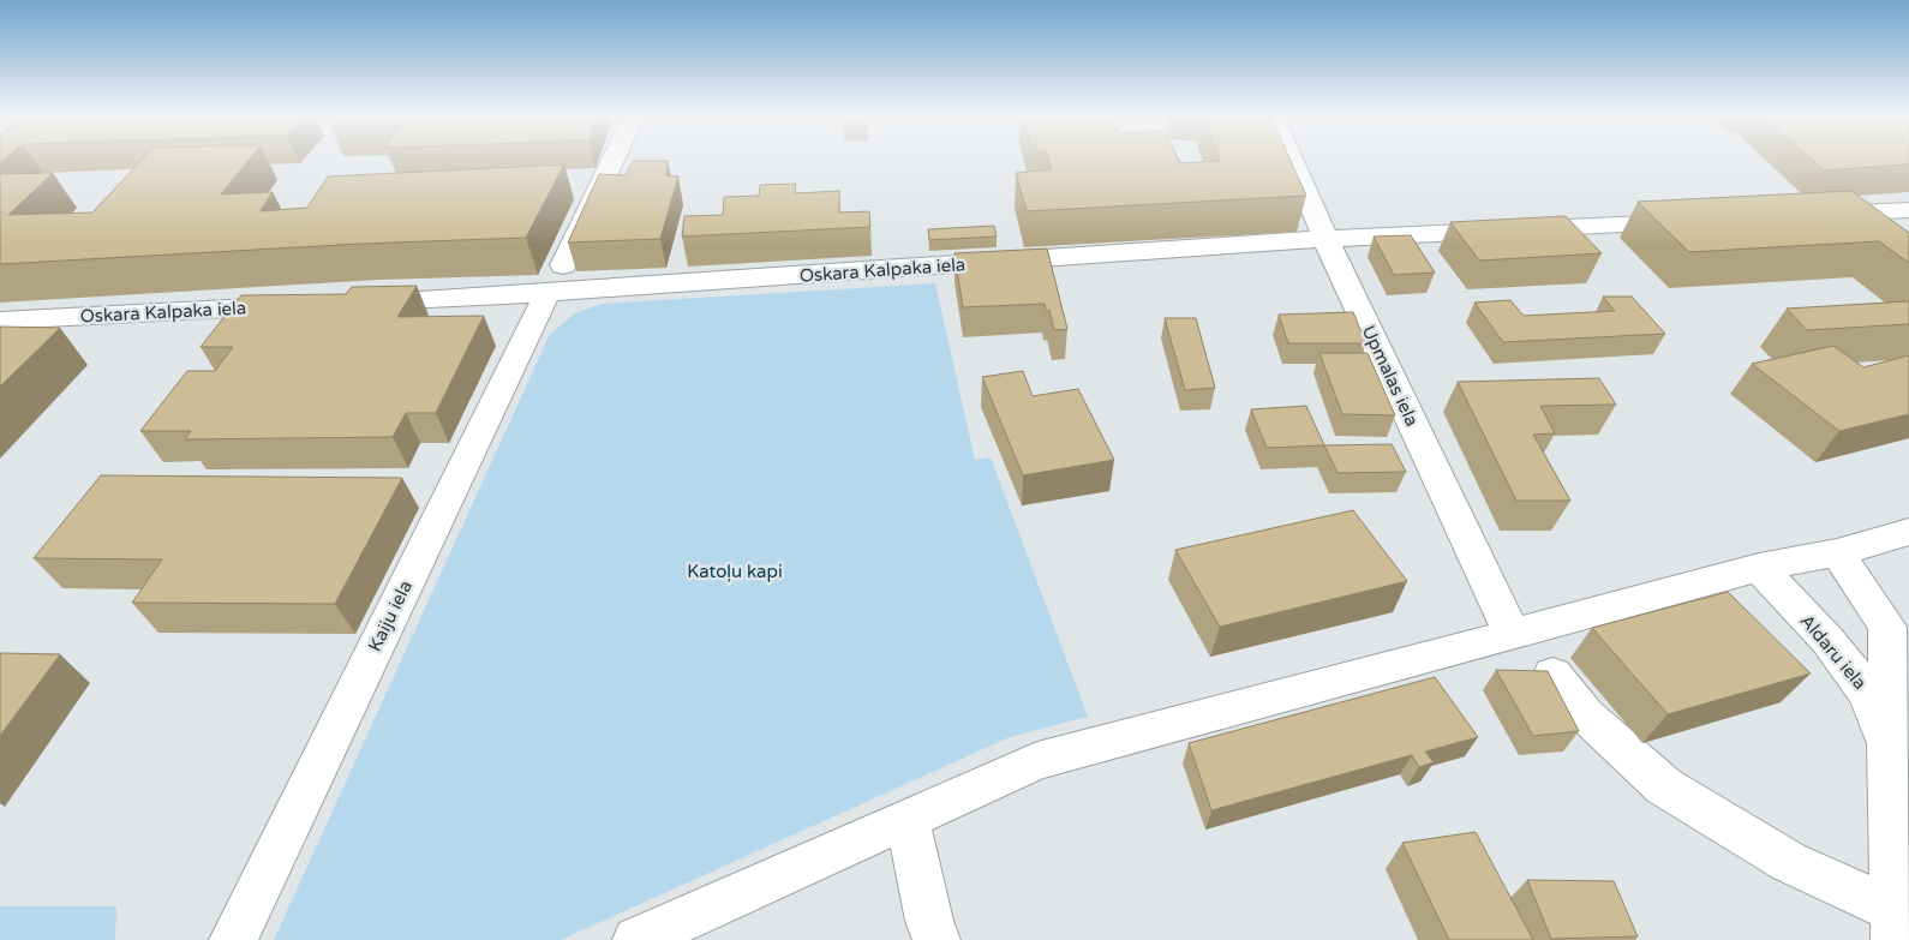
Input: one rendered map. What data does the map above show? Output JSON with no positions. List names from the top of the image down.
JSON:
{
  "streets": {
    "street": [
      "Oskara Kalpaka iela",
      "Upmalas iela",
      "Kaiju iela",
      "Aldaru iela"
    ]
  },
  "crossings": [
    ["Oskara Kalpaka iela", "Upmalas iela"],
    ["Oskara Kalpaka iela", "Kaiju iela"]
  ],
  "parks": ["Katoļu kapi"]
}
